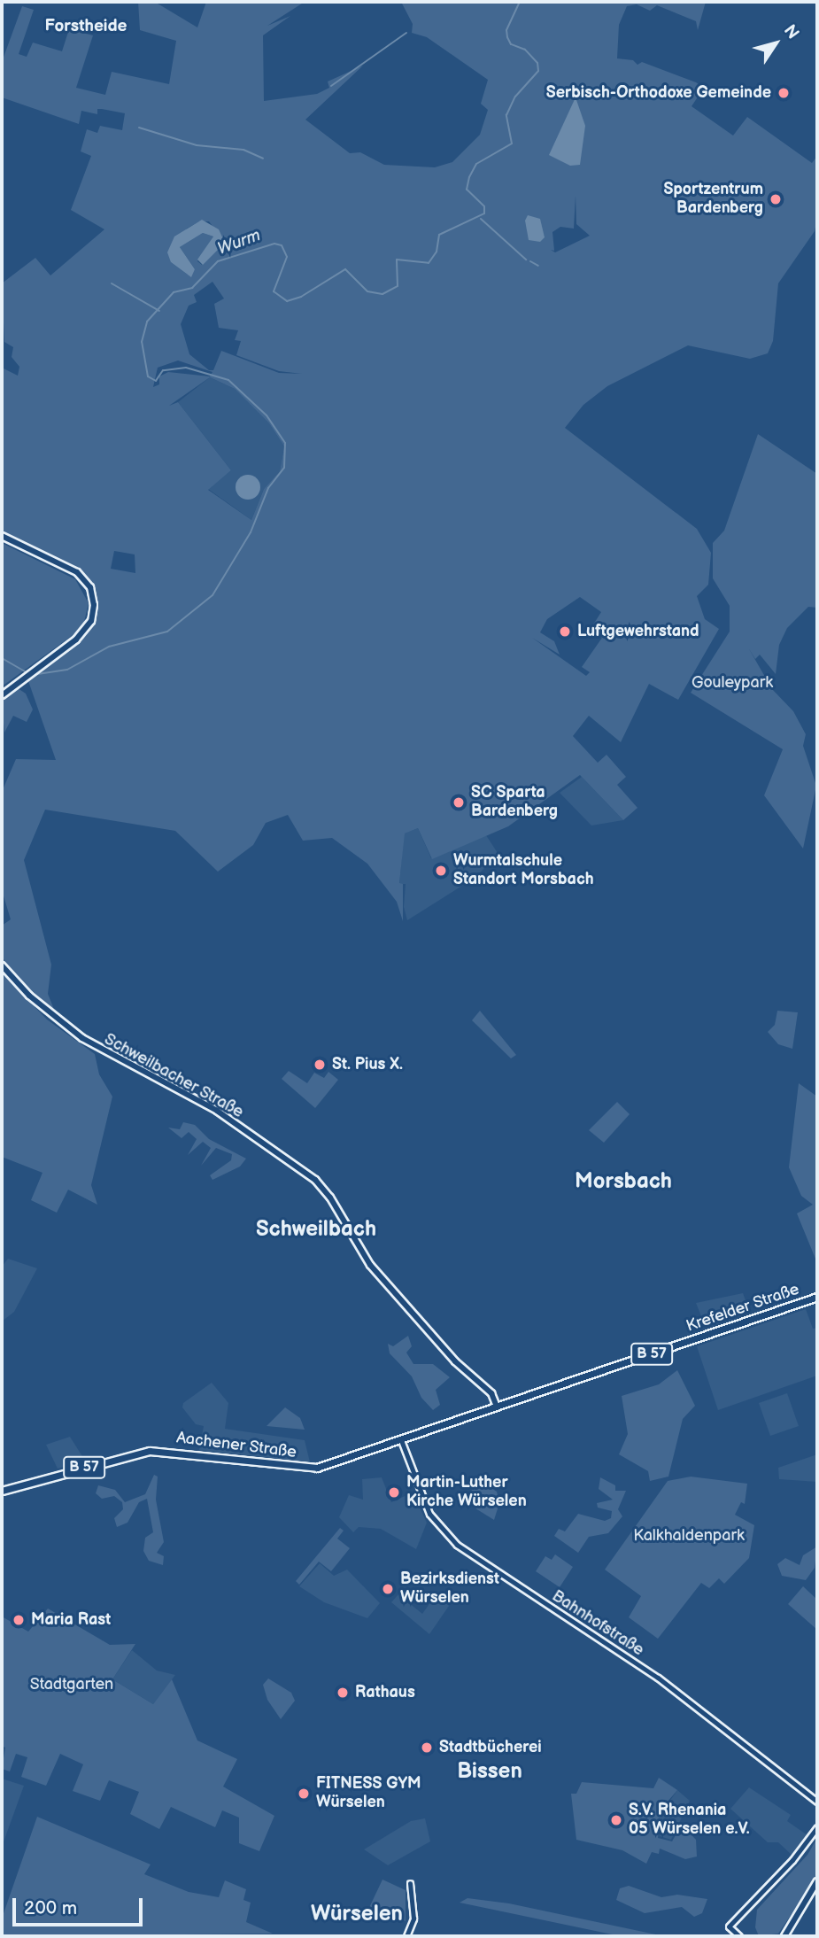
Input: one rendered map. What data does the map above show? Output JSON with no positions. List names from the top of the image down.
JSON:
{
  "streets": {
    "main road": [
      "Schweilbacher Straße",
      "Krefelder Straße",
      "B 57",
      "Aachener Straße"
    ],
    "street": ["Bahnhofstraße"]
  },
  "crossings": [
    ["Schweilbacher Straße", "Aachener Straße"],
    ["Krefelder Straße", "Aachener Straße"],
    ["Aachener Straße", "Bahnhofstraße"]
  ],
  "districts": [
    "Forstheide",
    "Morsbach",
    "Schweilbach",
    "Bissen",
    "Würselen"
  ],
  "water": ["Wurm"],
  "parks": ["Gouleypark", "Kalkhaldenpark", "Stadtgarten"],
  "places": [
    "Serbisch-Orthodoxe Gemeinde",
    "Sportzentrum Bardenberg",
    "Luftgewehrstand",
    "SC Sparta Bardenberg",
    "Wurmtalschule Standort Morsbach",
    "St. Pius X.",
    "Martin-Luther Kirche Würselen",
    "Bezirksdienst Würselen",
    "Maria Rast",
    "Rathaus",
    "Stadtbücherei",
    "FITNESS GYM Würselen",
    "S.V. Rhenania 05 Würselen e.V."
  ],
  "scale_bar": "200 m",
  "north": "top right"
}
